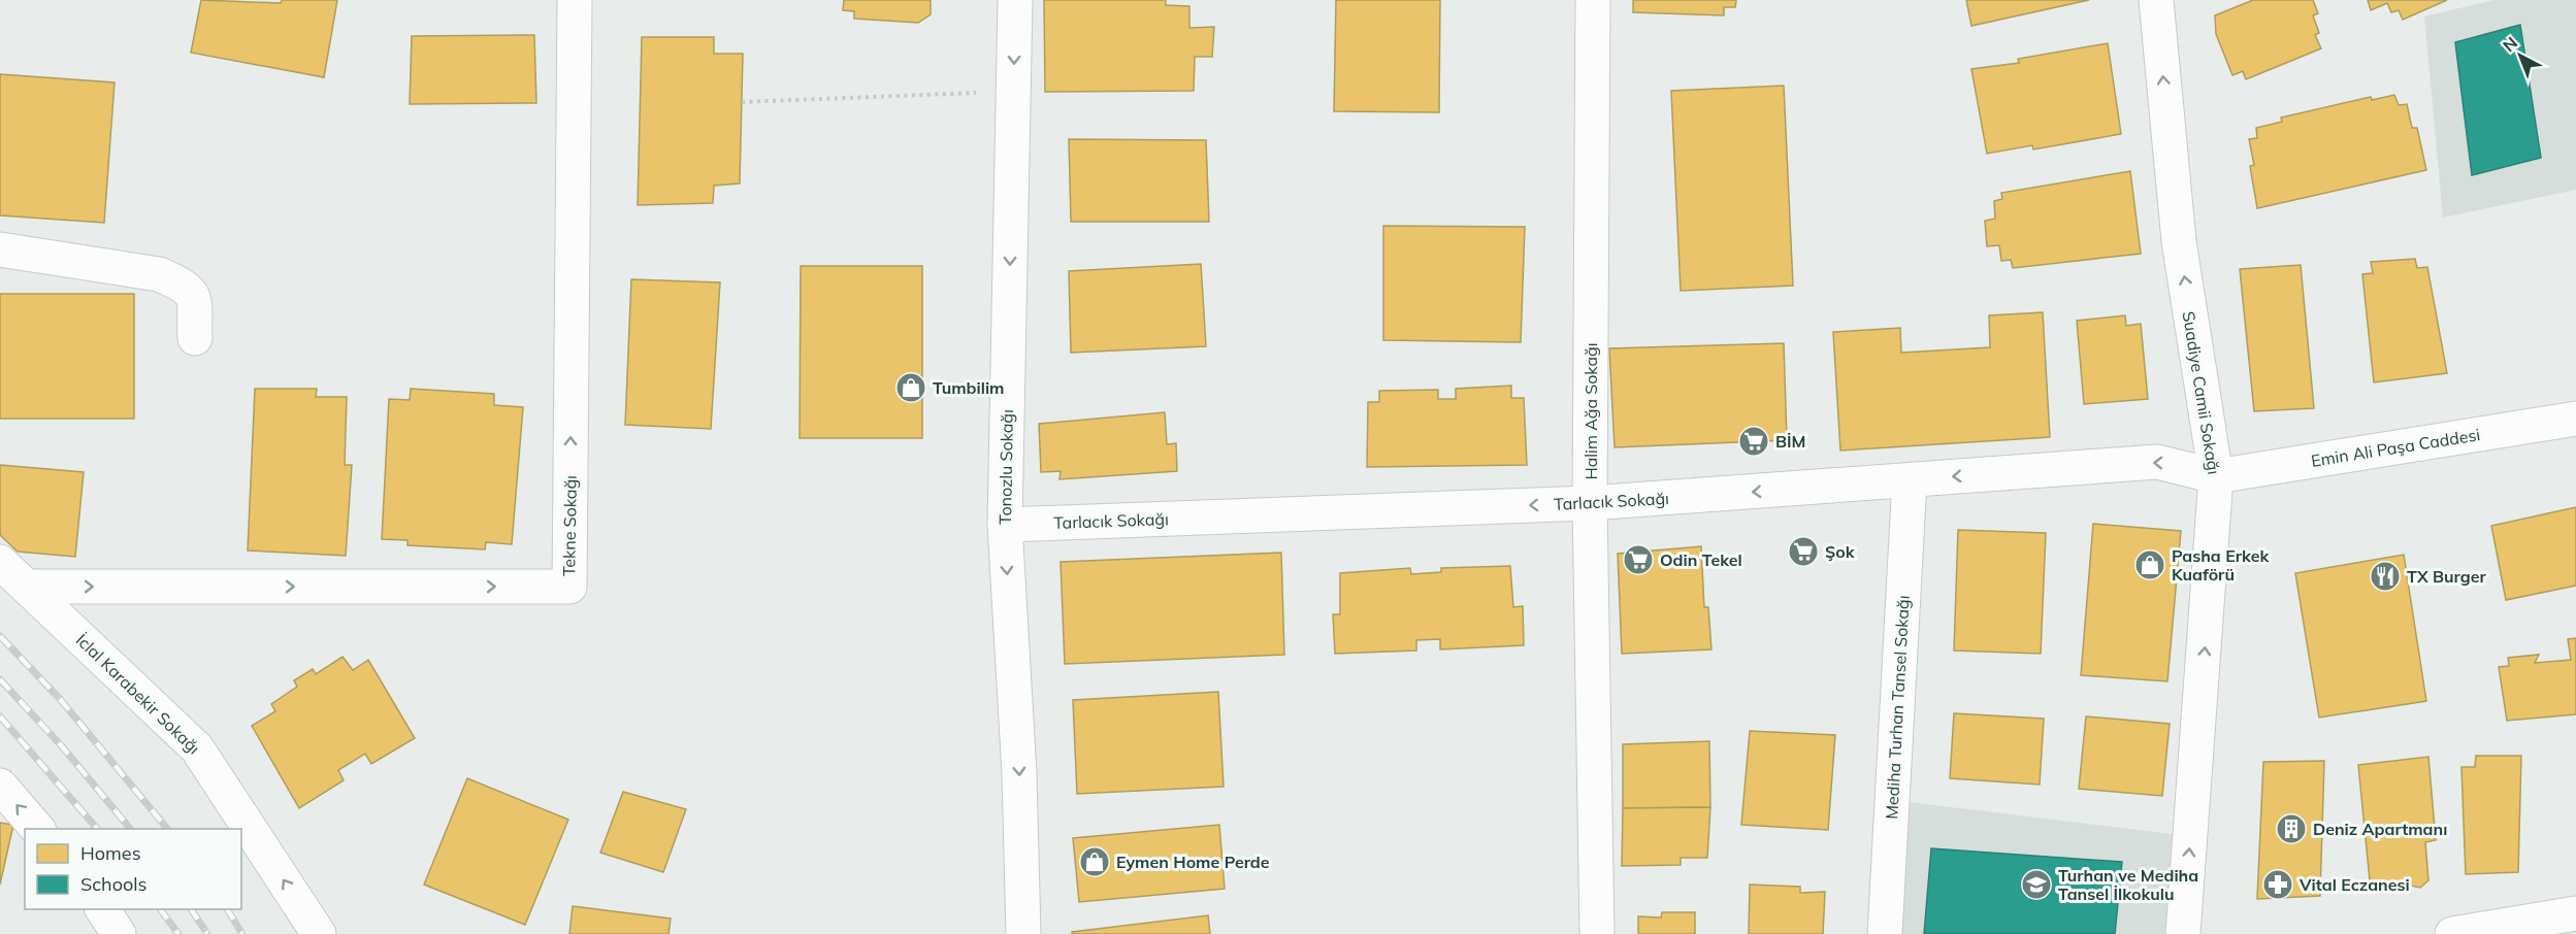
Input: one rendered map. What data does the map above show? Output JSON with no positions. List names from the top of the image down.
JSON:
{
  "streets": {
    "street": [
      "Suadiye Camii Sokağı",
      "Halim Ağa Sokağı",
      "Emin Ali Paşa Caddesi",
      "Tonozlu Sokağı",
      "Tarlacık Sokağı",
      "Tekne Sokağı",
      "İclal Karabekir Sokağı",
      "Mediha Turhan Tansel Sokağı"
    ]
  },
  "crossings": [
    ["Suadiye Camii Sokağı", "Emin Ali Paşa Caddesi"],
    ["Suadiye Camii Sokağı", "Tarlacık Sokağı"],
    ["Halim Ağa Sokağı", "Tarlacık Sokağı"],
    ["Emin Ali Paşa Caddesi", "Tarlacık Sokağı"],
    ["Tonozlu Sokağı", "Tarlacık Sokağı"],
    ["Tarlacık Sokağı", "Mediha Turhan Tansel Sokağı"],
    ["Tekne Sokağı", "İclal Karabekir Sokağı"]
  ],
  "one_way": [
    "Suadiye Camii Sokağı",
    "Tonozlu Sokağı",
    "Tarlacık Sokağı",
    "İclal Karabekir Sokağı"
  ],
  "places": {
    "shop": ["Tumbilim", "Pasha Erkek Kuaförü", "Eymen Home Perde"],
    "supermarket": ["BİM", "Şok", "Odin Tekel"],
    "restaurant": ["TX Burger"],
    "building": ["Deniz Apartmanı"],
    "school or university": ["Turhan ve Mediha Tansel İlkokulu"],
    "pharmacy": ["Vital Eczanesi"]
  },
  "legend": ["Homes", "Schools"],
  "north": "top left"
}
